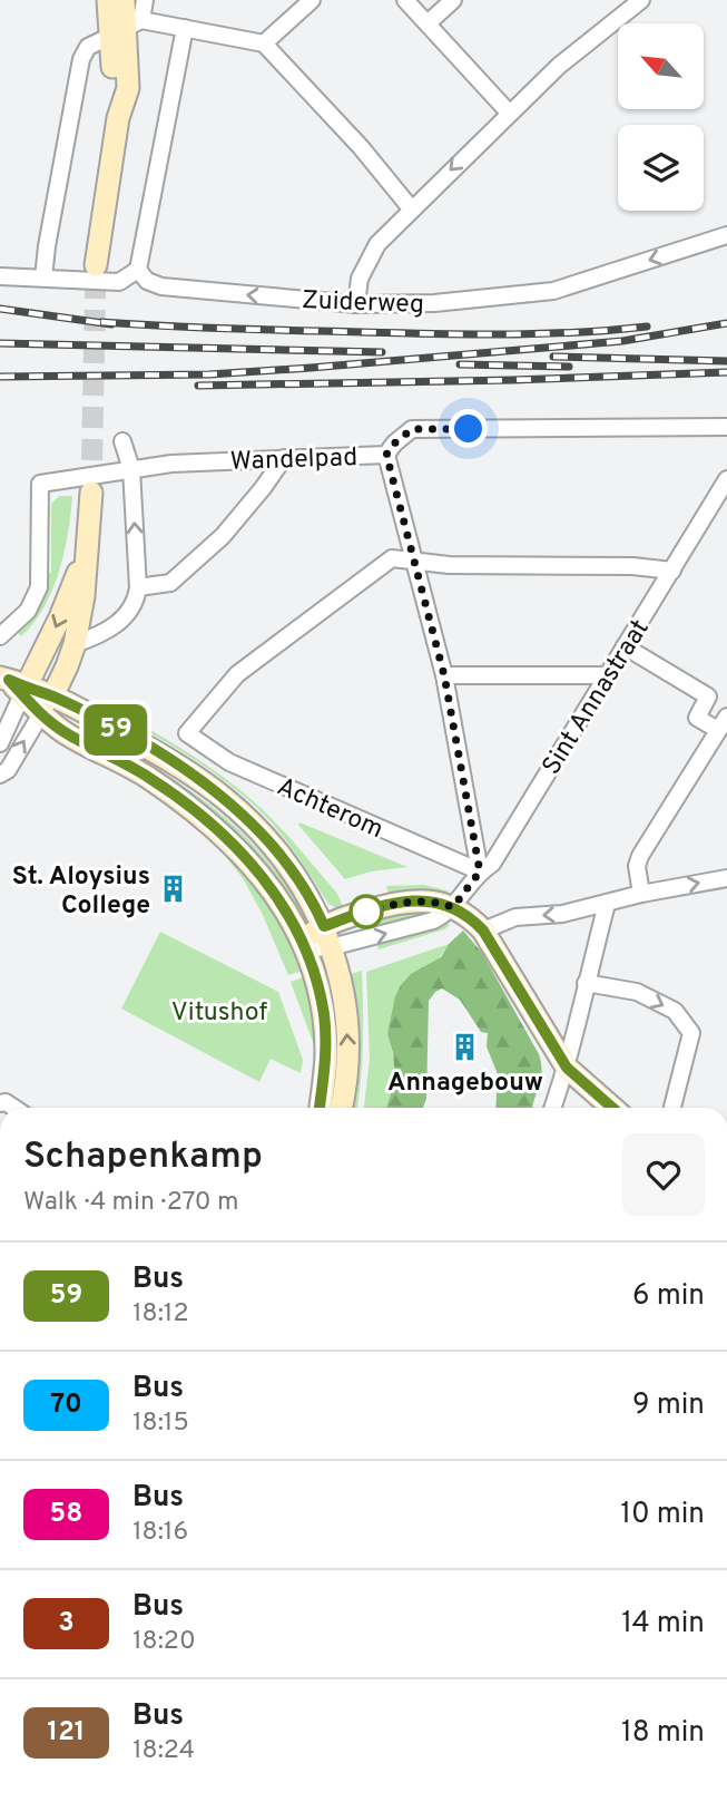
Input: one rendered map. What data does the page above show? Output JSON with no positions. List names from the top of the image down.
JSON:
{
  "streets": {
    "street": [
      "Zuiderweg",
      "Wandelpad",
      "Sint Annastraat",
      "Achterom"
    ]
  },
  "crossings": [
    ["Sint Annastraat", "Achterom"]
  ],
  "one_way": ["Zuiderweg"],
  "parks": ["Vitushof"],
  "places": {
    "building": ["St. Aloysius College", "Annagebouw"]
  },
  "lines": ["bus line 59"],
  "north": "top left",
  "page": {
    "on_map": "59",
    "heading": ["Schapenkamp", "Walk · 4 min · 270 m"],
    "list": [
      {
        "mark": "59",
        "name": "Bus",
        "note": "18:12",
        "value": "6 min"
      },
      {
        "mark": "70",
        "name": "Bus",
        "note": "18:15",
        "value": "9 min"
      },
      {
        "mark": "58",
        "name": "Bus",
        "note": "18:16",
        "value": "10 min"
      },
      {
        "mark": "3",
        "name": "Bus",
        "note": "18:20",
        "value": "14 min"
      },
      {
        "mark": "121",
        "name": "Bus",
        "note": "18:24",
        "value": "18 min"
      }
    ]
  }
}
